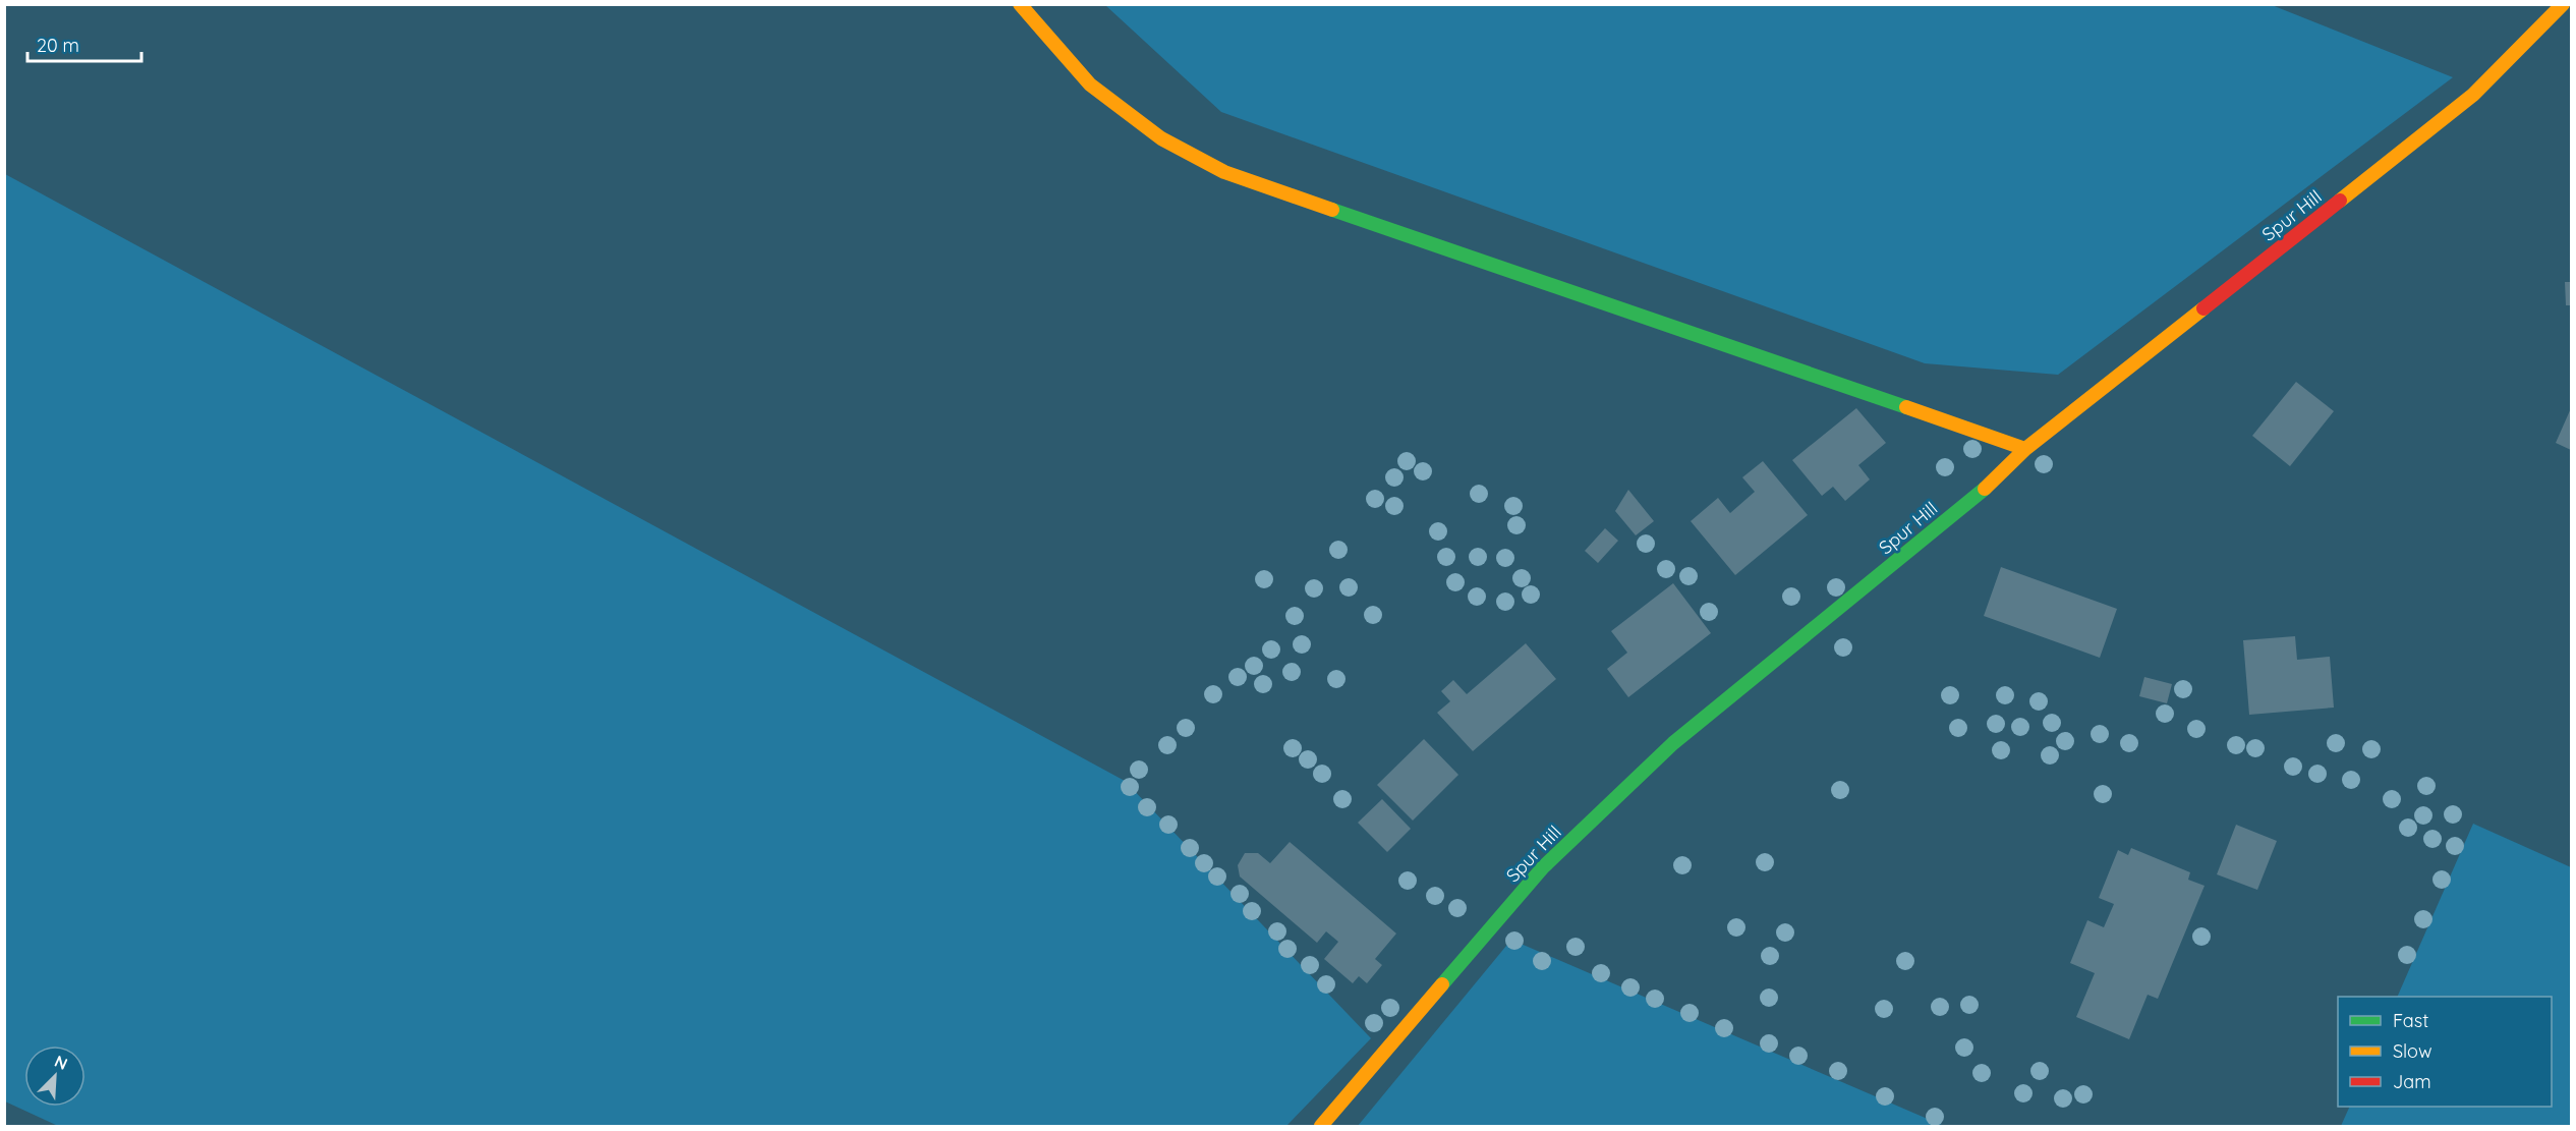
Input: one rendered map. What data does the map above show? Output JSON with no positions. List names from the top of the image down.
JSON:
{
  "streets": {
    "street": ["Spur Hill"]
  },
  "legend": ["Fast", "Slow", "Jam"],
  "scale_bar": "20 m",
  "north": "top right"
}
